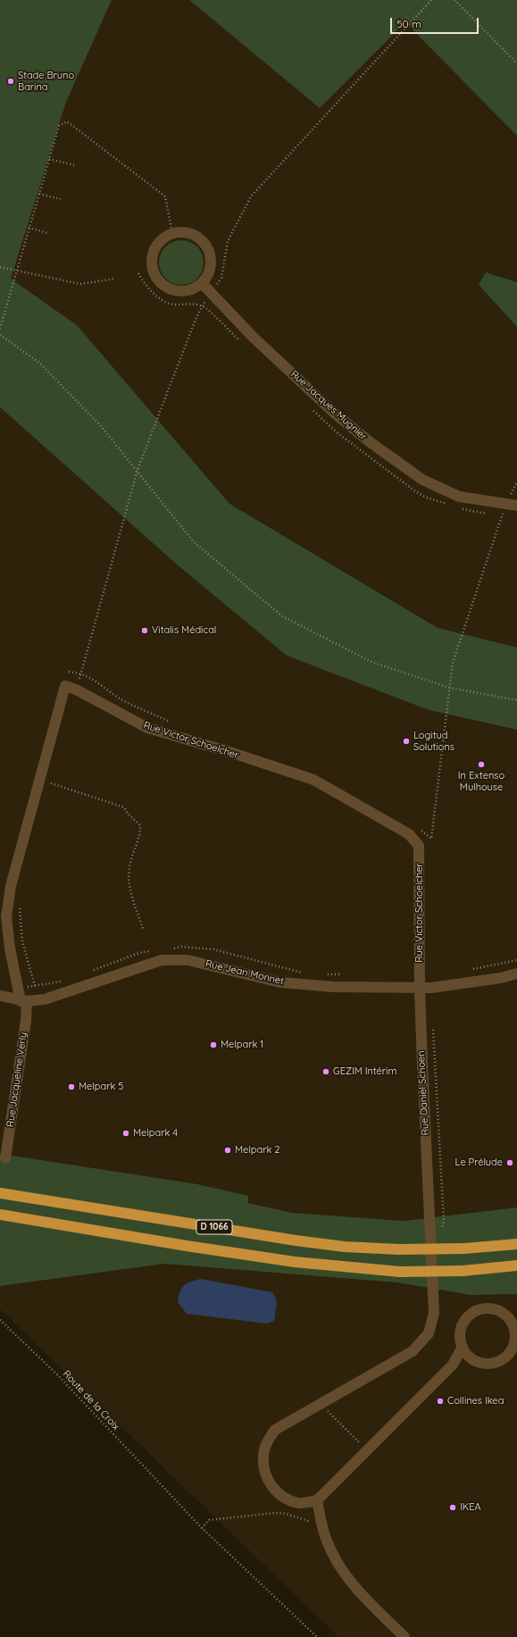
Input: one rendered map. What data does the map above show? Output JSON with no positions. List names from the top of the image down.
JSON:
{
  "streets": {
    "highway": ["D 1066"],
    "street": [
      "Rue Jacques Mugnier",
      "Rue Victor Schoelcher",
      "Rue Jean Monnet",
      "Rue Jacqueline Verly",
      "Rue Daniel Schoen"
    ],
    "path": ["Route de la Croix"]
  },
  "crossings": [
    ["Rue Victor Schoelcher", "Rue Jean Monnet"],
    ["Rue Victor Schoelcher", "Rue Daniel Schoen"],
    ["Rue Jean Monnet", "Rue Jacqueline Verly"],
    ["Rue Jean Monnet", "Rue Daniel Schoen"]
  ],
  "places": [
    "Stade Bruno Barina",
    "Vitalis Médical",
    "Logitud Solutions",
    "In Extenso Mulhouse",
    "Melpark 1",
    "GEZIM Intérim",
    "Melpark 5",
    "Melpark 4",
    "Melpark 2",
    "Le Prélude",
    "Collines Ikea",
    "IKEA"
  ],
  "scale_bar": "50 m"
}
